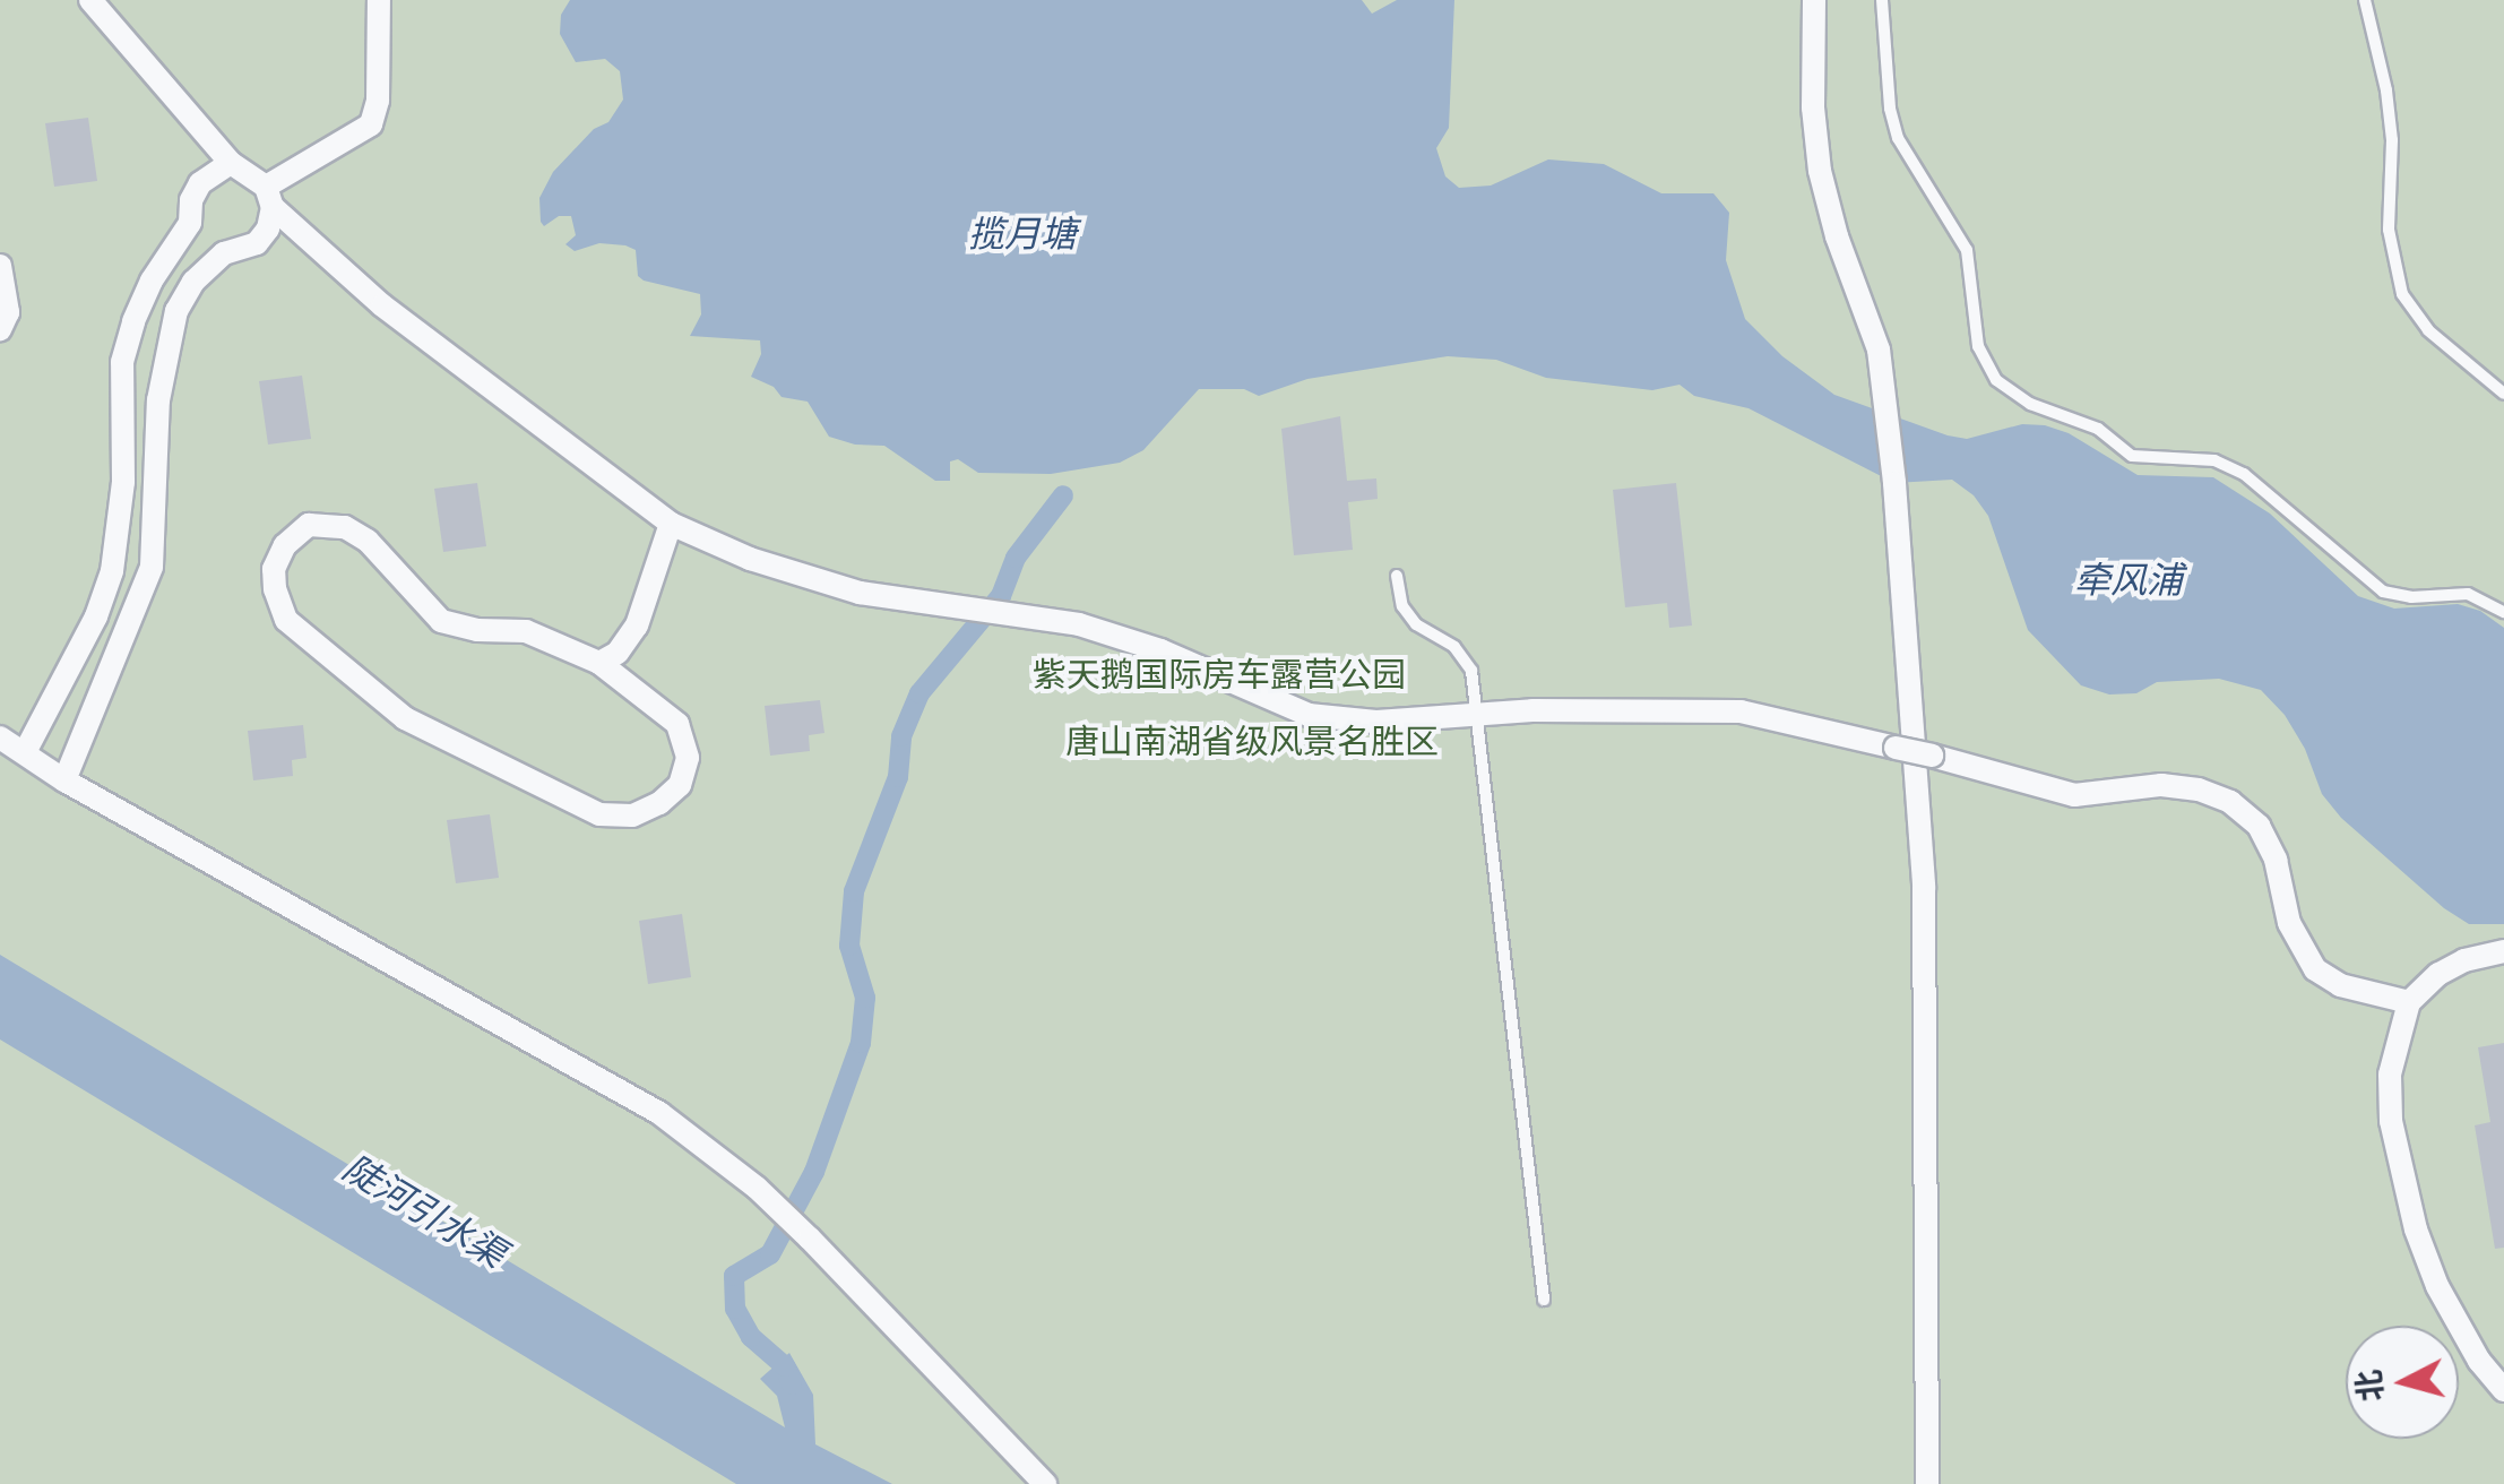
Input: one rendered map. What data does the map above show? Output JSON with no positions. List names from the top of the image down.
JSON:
{
  "water": ["揽月塘", "牵风浦", "陡河引水渠"],
  "parks": ["紫天鹅国际房车露营公园", "唐山南湖省级风景名胜区"],
  "north": "left"
}
